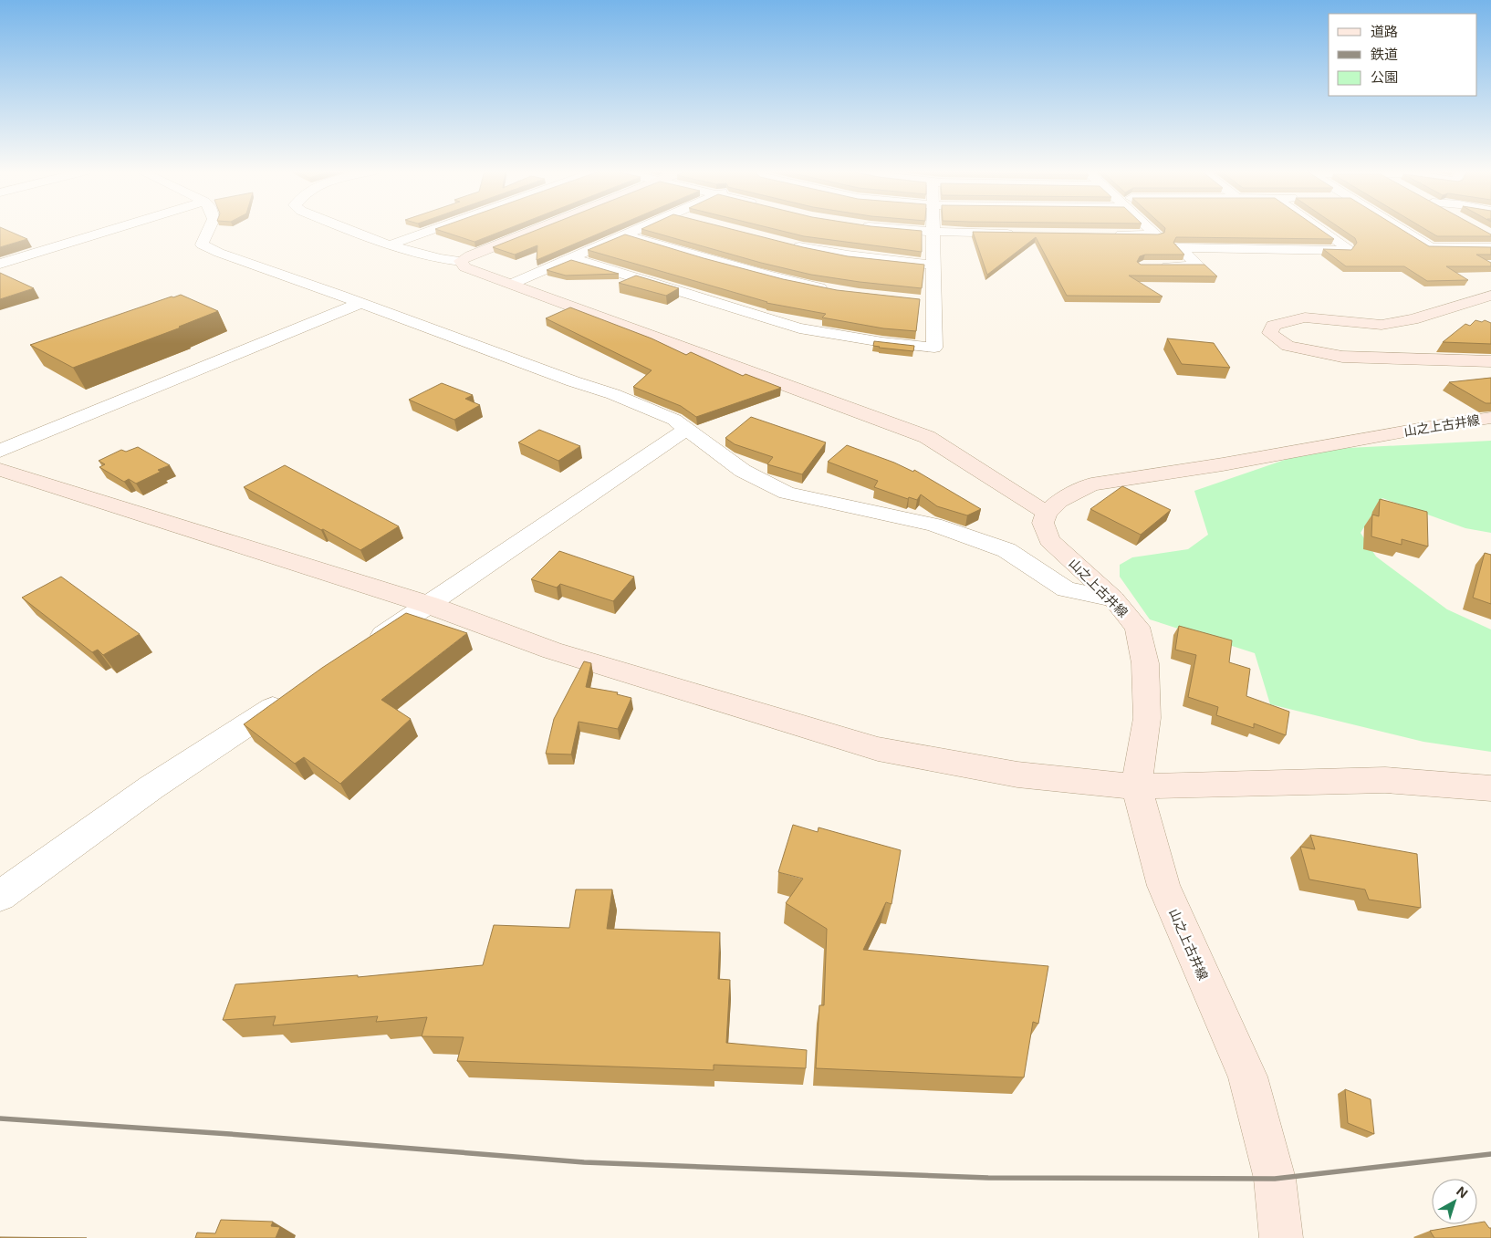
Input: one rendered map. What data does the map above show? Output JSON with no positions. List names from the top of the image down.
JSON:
{
  "streets": {
    "street": ["山之上古井線"]
  },
  "legend": ["道路", "鉄道", "公園"],
  "north": "top right"
}
